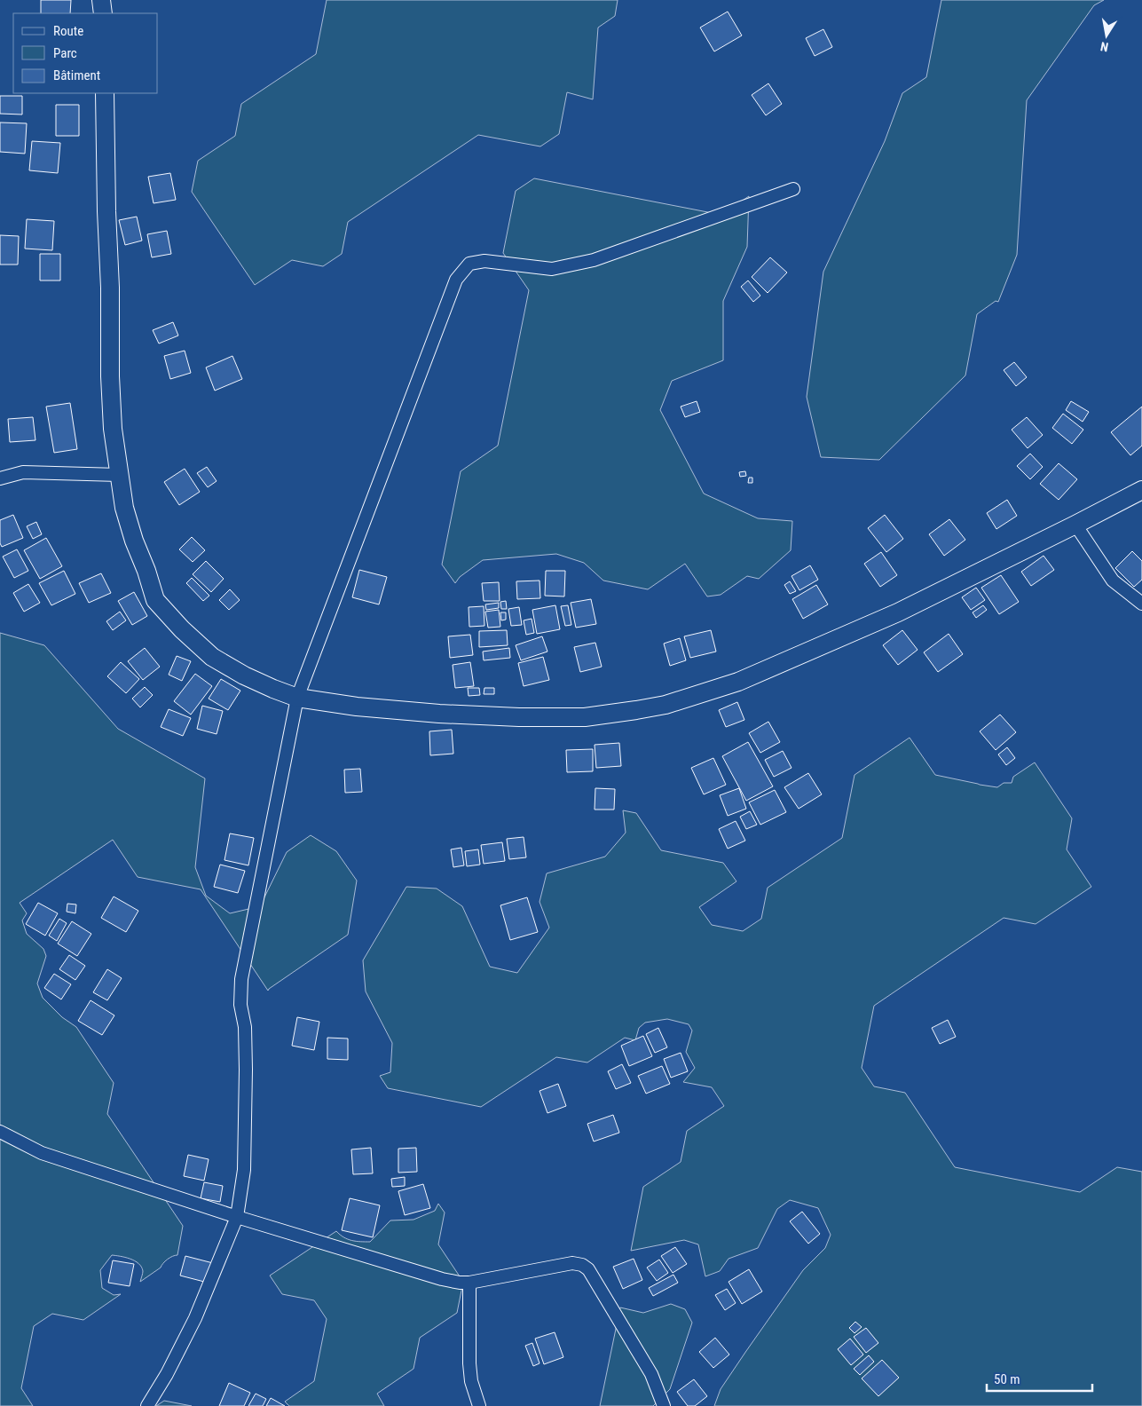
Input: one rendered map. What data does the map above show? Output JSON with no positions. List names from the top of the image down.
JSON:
{
  "legend": ["Route", "Parc", "Bâtiment"],
  "scale_bar": "50 m",
  "north": "bottom"
}
